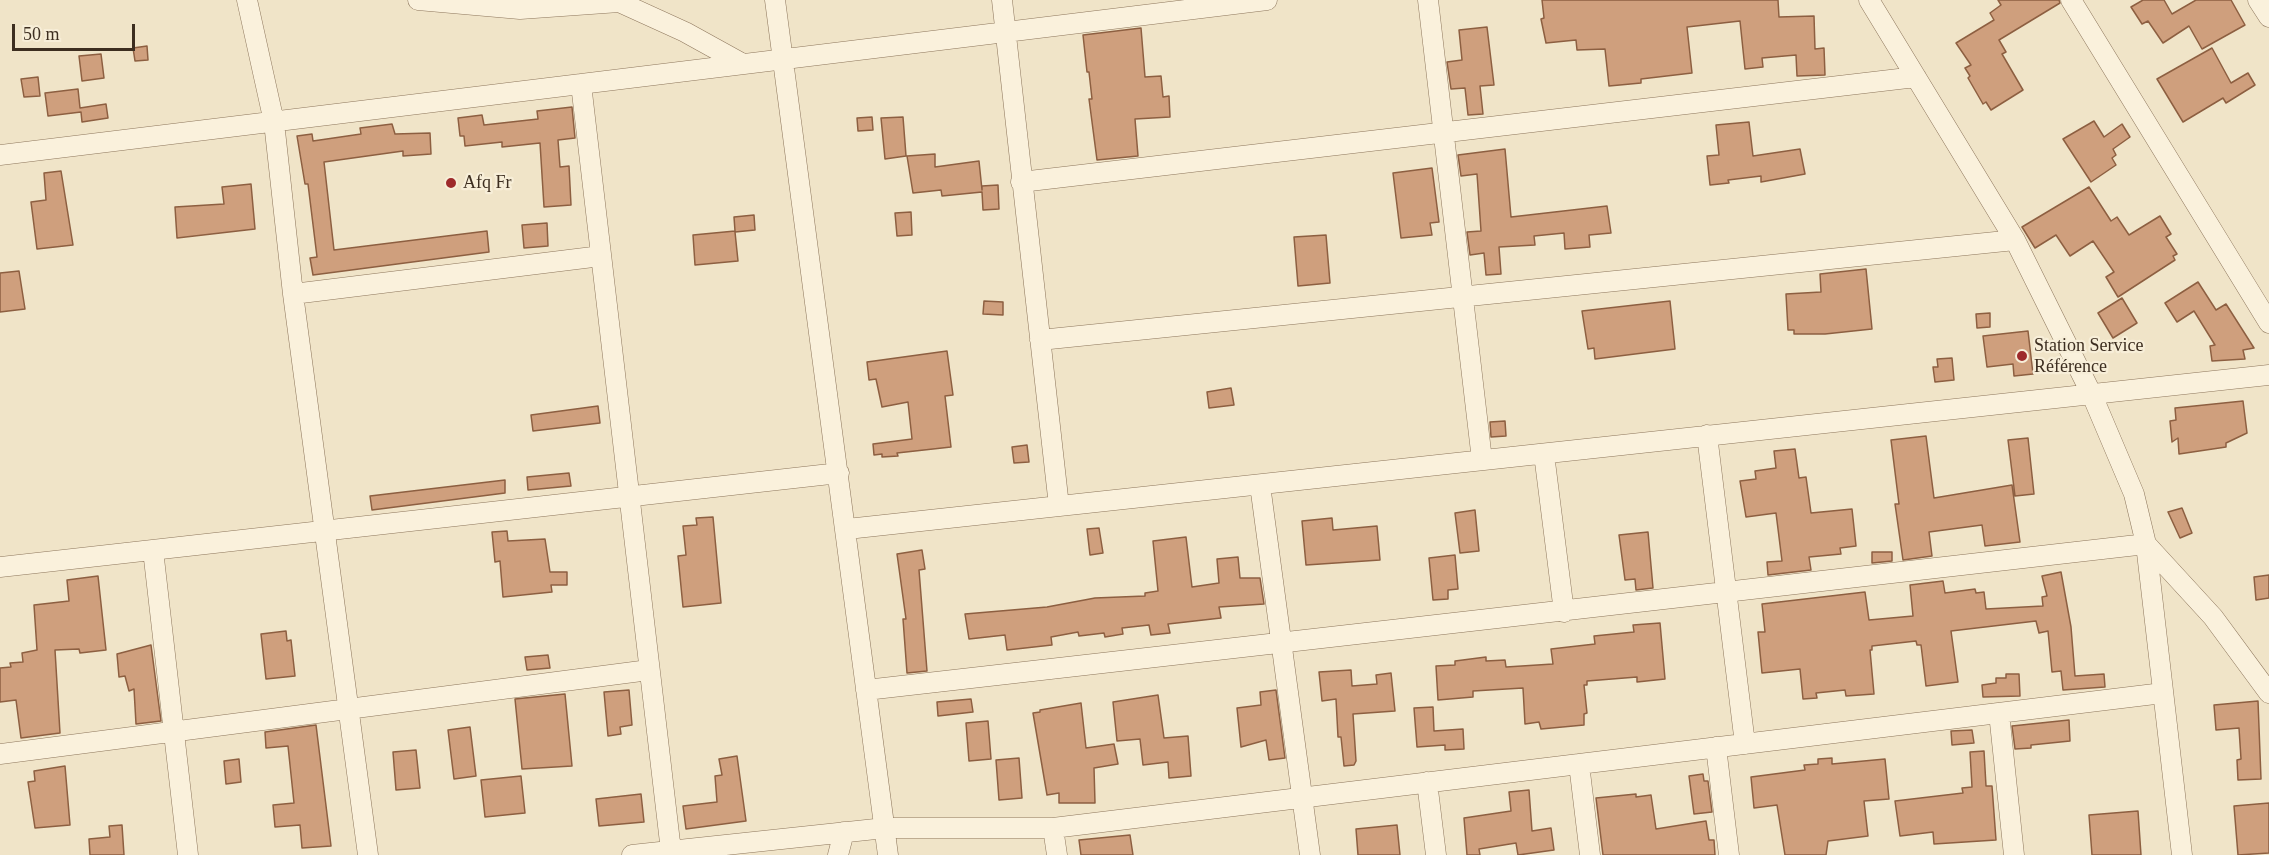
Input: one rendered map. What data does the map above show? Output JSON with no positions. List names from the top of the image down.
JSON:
{
  "places": ["Afq Fr", "Station Service Référence"],
  "scale_bar": "50 m"
}
